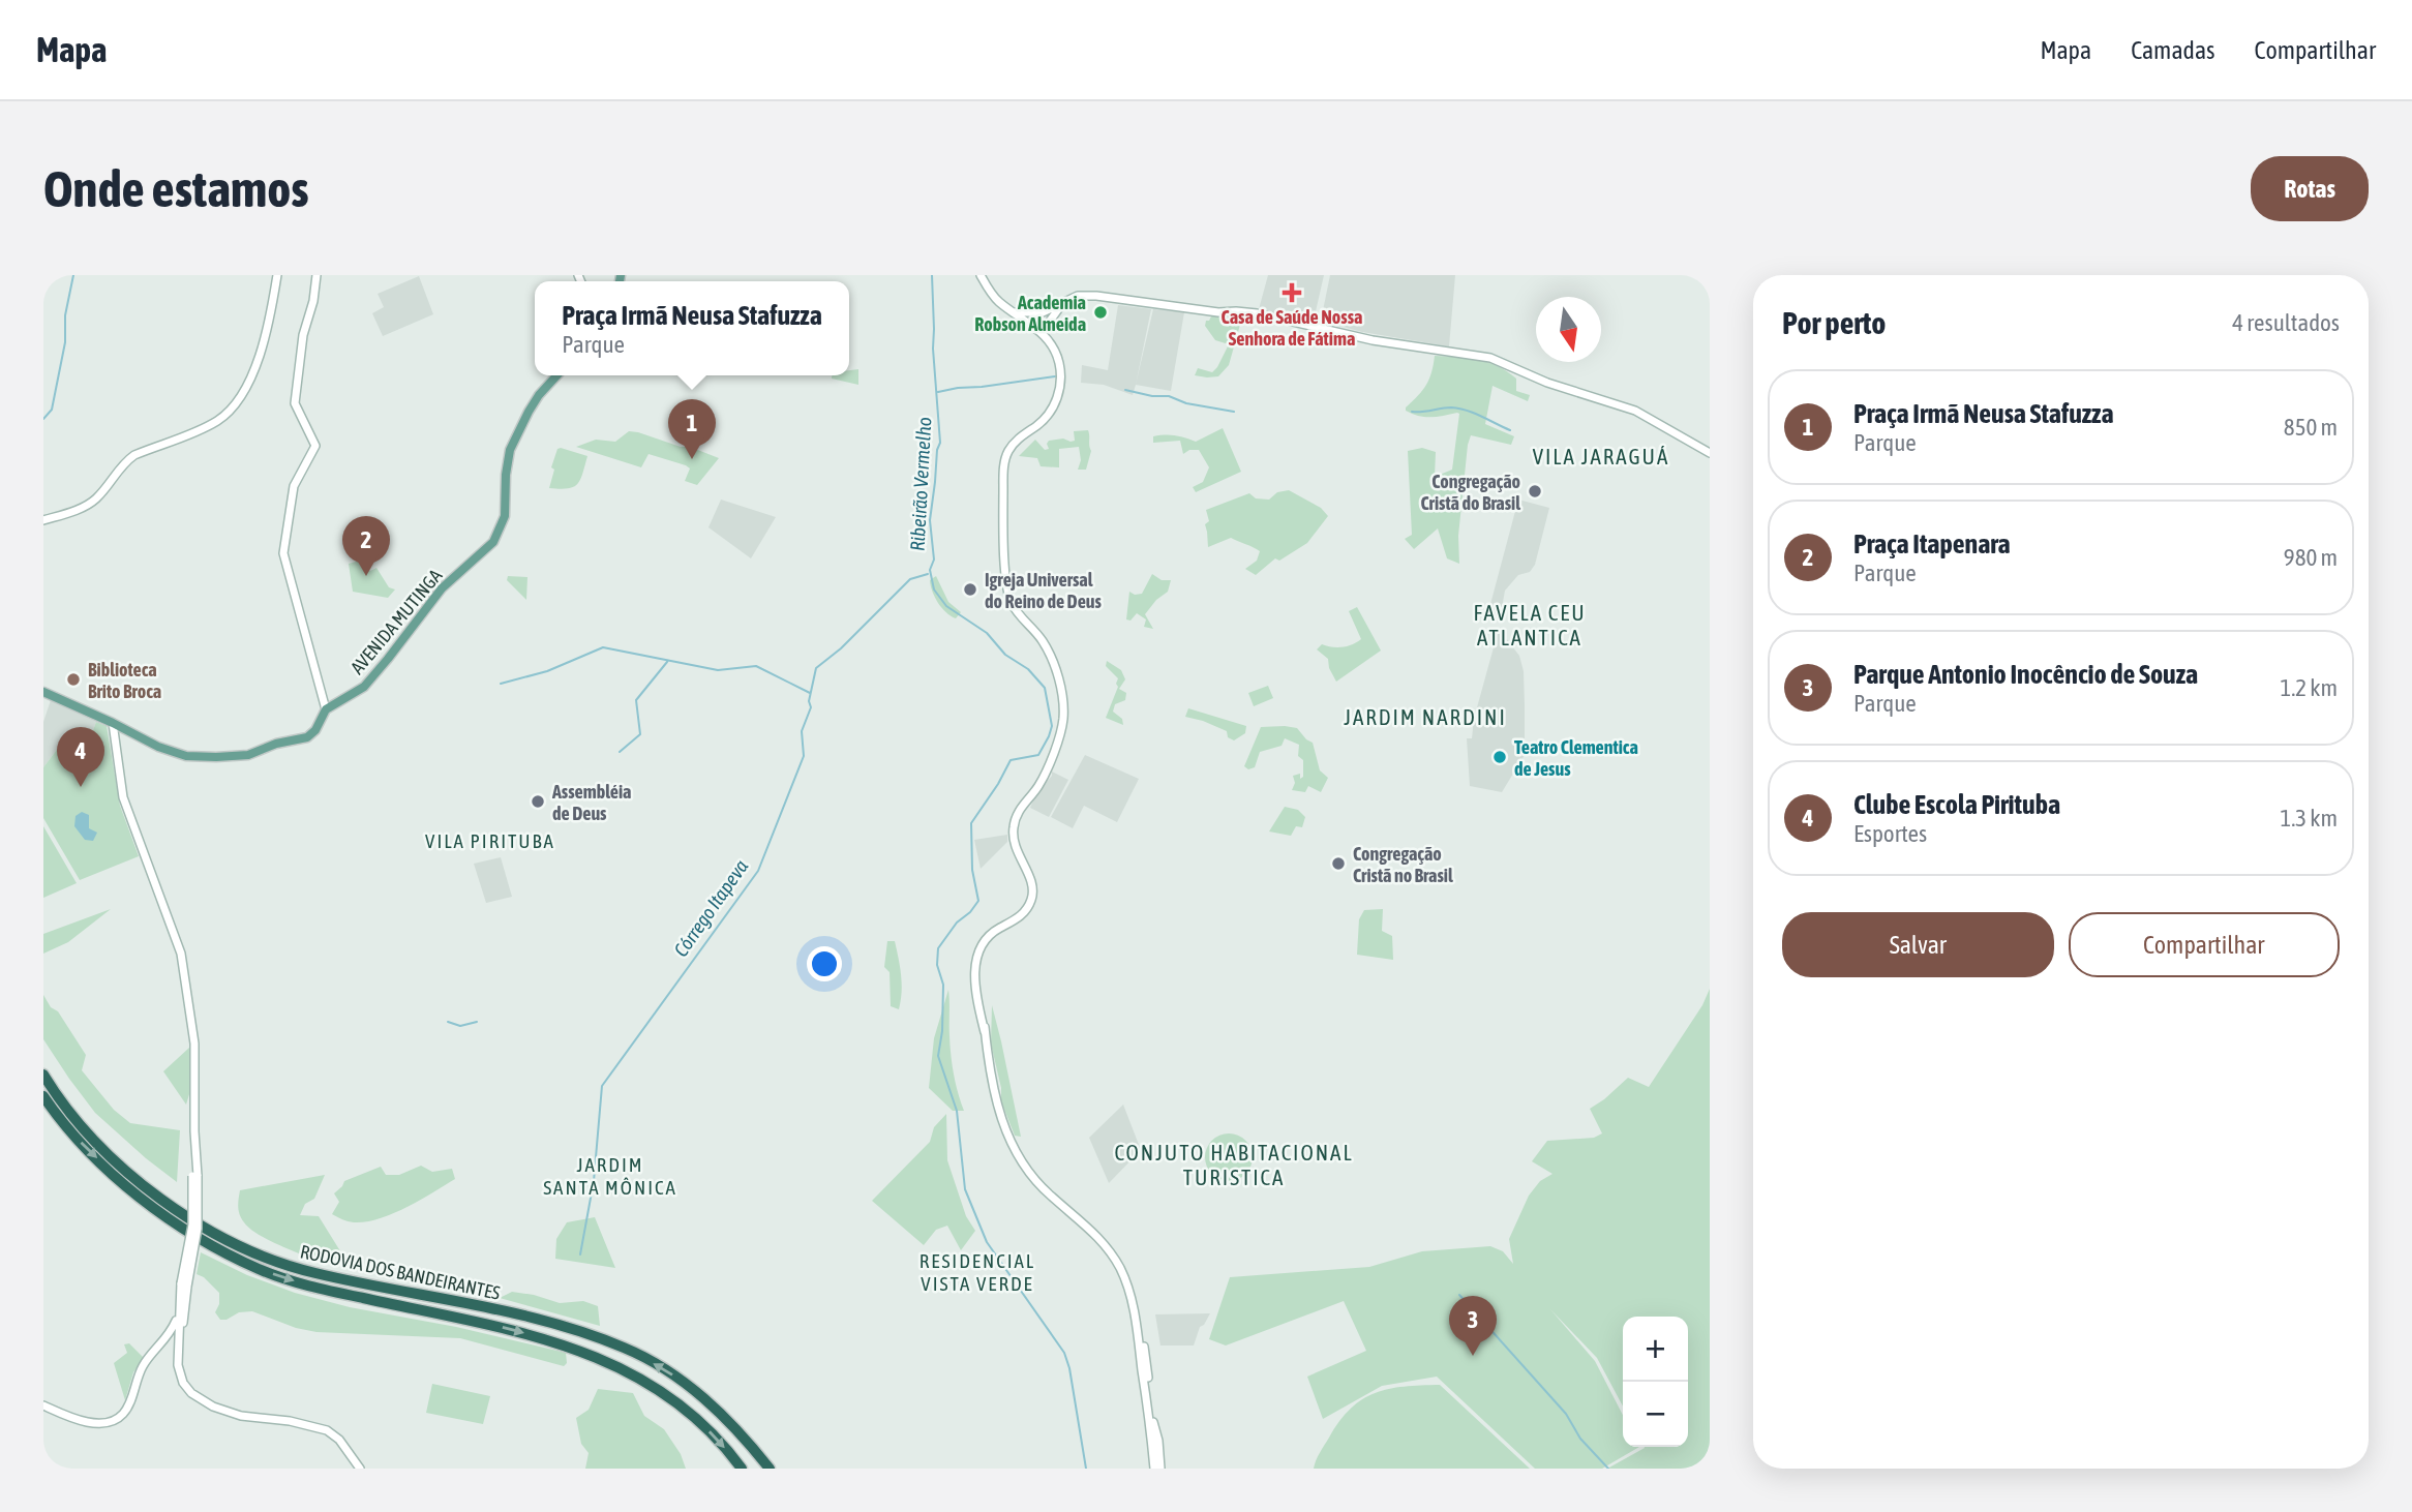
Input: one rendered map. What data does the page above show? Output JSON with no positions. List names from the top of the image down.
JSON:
{
  "streets": {
    "highway": ["RODOVIA DOS BANDEIRANTES"],
    "main road": ["AVENIDA MUTINGA"]
  },
  "districts": [
    "VILA JARAGUÁ",
    "FAVELA CEU ATLANTICA",
    "JARDIM NARDINI",
    "VILA PIRITUBA",
    "CONJUTO HABITACIONAL TURISTICA",
    "JARDIM SANTA MÔNICA",
    "RESIDENCIAL VISTA VERDE"
  ],
  "water": ["Ribeirão Vermelho", "Córrego Itapeva"],
  "places": {
    "health": ["Casa de Saúde Nossa Senhora de Fátima"],
    "other": [
      "Academia Robson Almeida",
      "Congregação Cristã do Brasil",
      "Igreja Universal do Reino de Deus",
      "Biblioteca Brito Broca",
      "Teatro Clementica de Jesus",
      "Assembléia de Deus",
      "Congregação Cristã no Brasil"
    ]
  },
  "north": "bottom",
  "page": {
    "header": "Mapa",
    "nav": ["Mapa", "Camadas", "Compartilhar"],
    "buttons": [
      "Rotas",
      ["Salvar", "Compartilhar"]
    ],
    "title": "Onde estamos",
    "heading": ["Por perto", "4 resultados"],
    "popup": ["Praça Irmã Neusa Stafuzza", "Parque"],
    "list": [
      {
        "mark": "1",
        "name": "Praça Irmã Neusa Stafuzza",
        "note": "Parque",
        "value": "850 m"
      },
      {
        "mark": "2",
        "name": "Praça Itapenara",
        "note": "Parque",
        "value": "980 m"
      },
      {
        "mark": "3",
        "name": "Parque Antonio Inocêncio de Souza",
        "note": "Parque",
        "value": "1.2 km"
      },
      {
        "mark": "4",
        "name": "Clube Escola Pirituba",
        "note": "Esportes",
        "value": "1.3 km"
      }
    ],
    "pins": [
      "1",
      "2",
      "4",
      "3"
    ],
    "map_buttons": ["+", "−"]
  }
}
